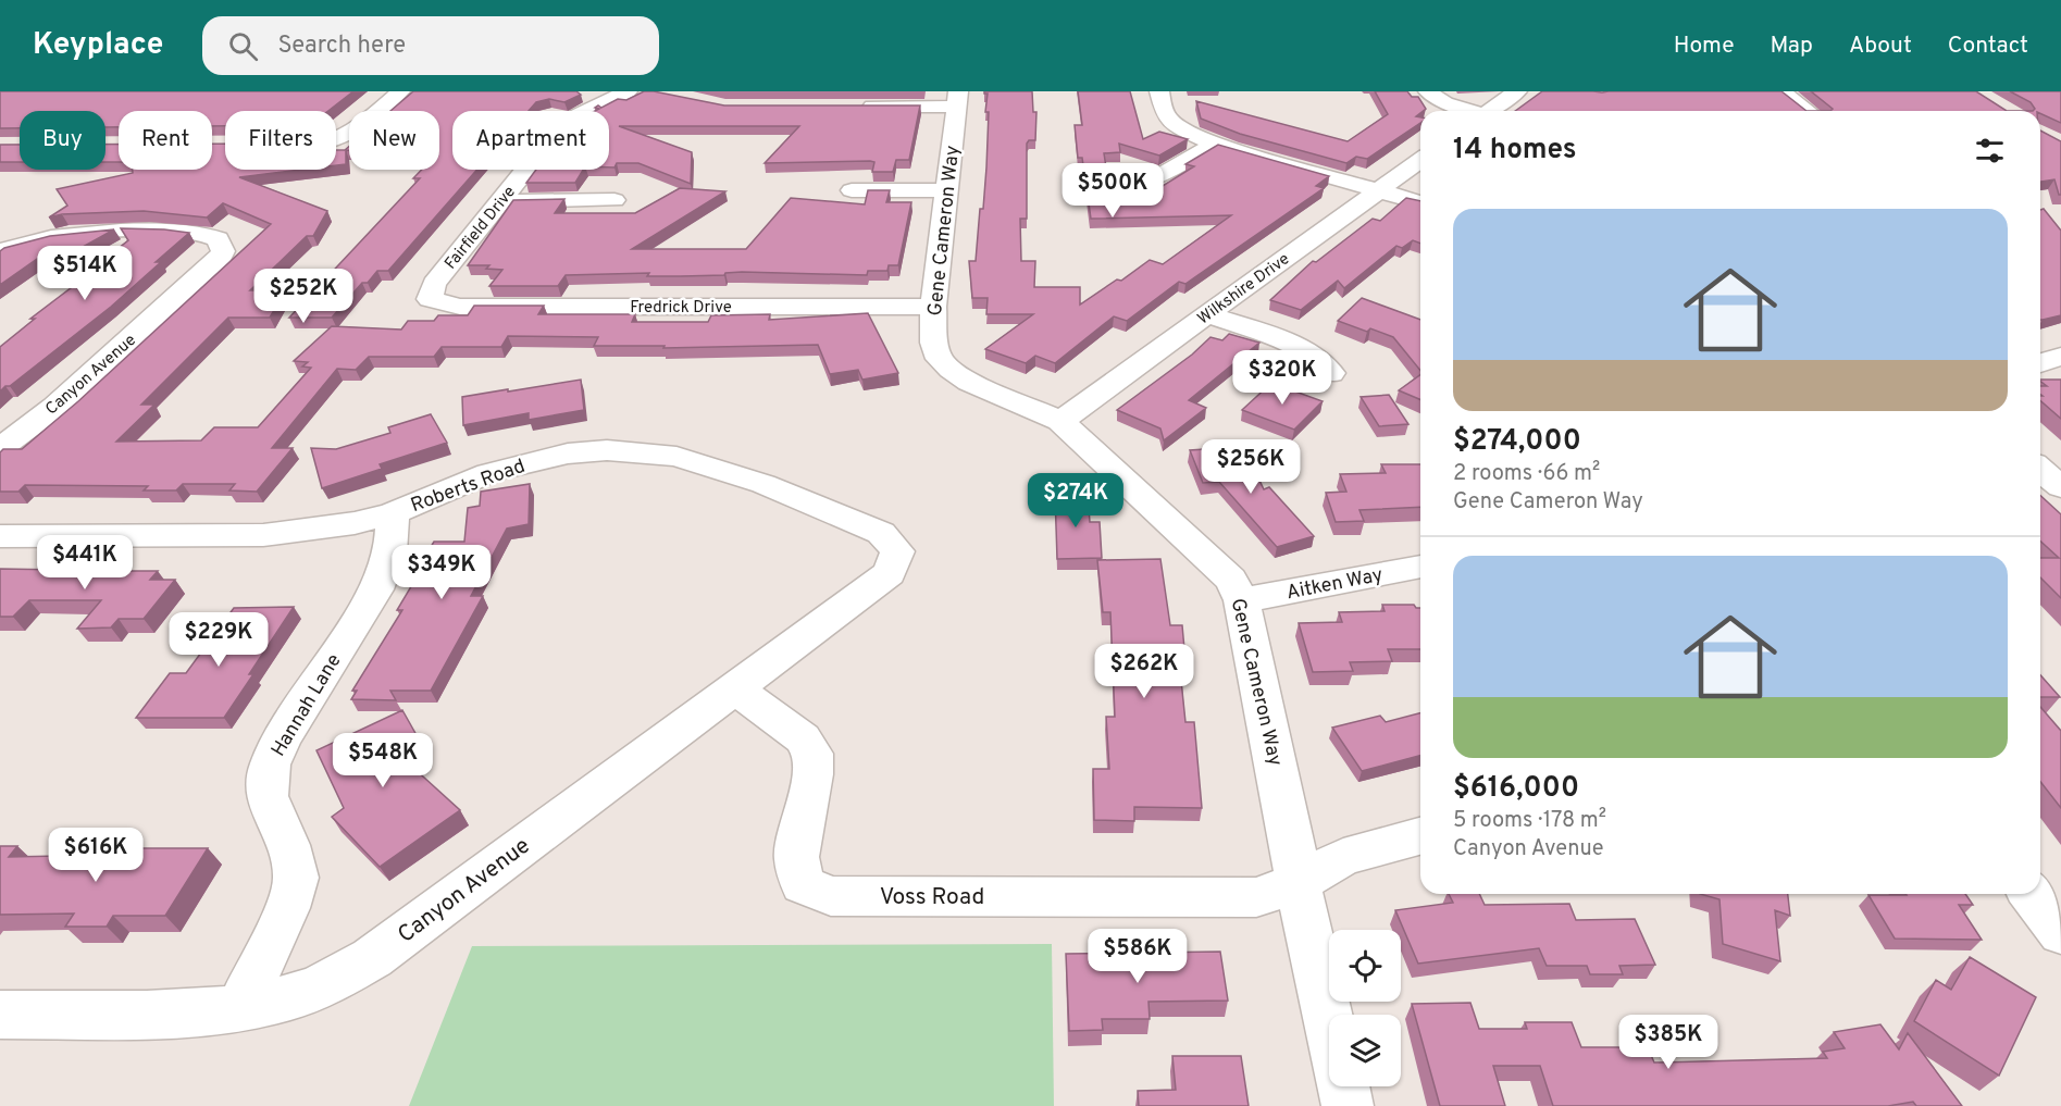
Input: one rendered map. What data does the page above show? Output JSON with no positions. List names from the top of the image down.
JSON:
{
  "streets": {
    "street": [
      "Fairfield Drive",
      "Gene Cameron Way",
      "Wilkshire Drive",
      "Fredrick Drive",
      "Canyon Avenue",
      "Roberts Road",
      "Aitken Way",
      "Hannah Lane",
      "Voss Road"
    ]
  },
  "crossings": [
    ["Fairfield Drive", "Fredrick Drive"],
    ["Gene Cameron Way", "Wilkshire Drive"],
    ["Gene Cameron Way", "Fredrick Drive"],
    ["Gene Cameron Way", "Aitken Way"],
    ["Gene Cameron Way", "Voss Road"],
    ["Canyon Avenue", "Roberts Road"],
    ["Canyon Avenue", "Hannah Lane"],
    ["Canyon Avenue", "Voss Road"],
    ["Roberts Road", "Hannah Lane"]
  ],
  "page": {
    "header": "Keyplace",
    "search": "Search here",
    "nav": [
      "Home",
      "Map",
      "About",
      "Contact"
    ],
    "chip": [
      "Buy",
      "Rent",
      "Filters",
      "New",
      "Apartment"
    ],
    "heading": "14 homes",
    "price": [
      "$500K",
      "$514K",
      "$252K",
      "$320K",
      "$256K",
      "$274K",
      "$441K",
      "$349K",
      "$229K",
      "$262K",
      "$548K",
      "$616K",
      "$586K",
      "$385K"
    ],
    "list": [
      {
        "name": "$274,000",
        "note": "2 rooms · 66 m² · Gene Cameron Way"
      },
      {
        "name": "$616,000",
        "note": "5 rooms · 178 m² · Canyon Avenue"
      }
    ]
  }
}
